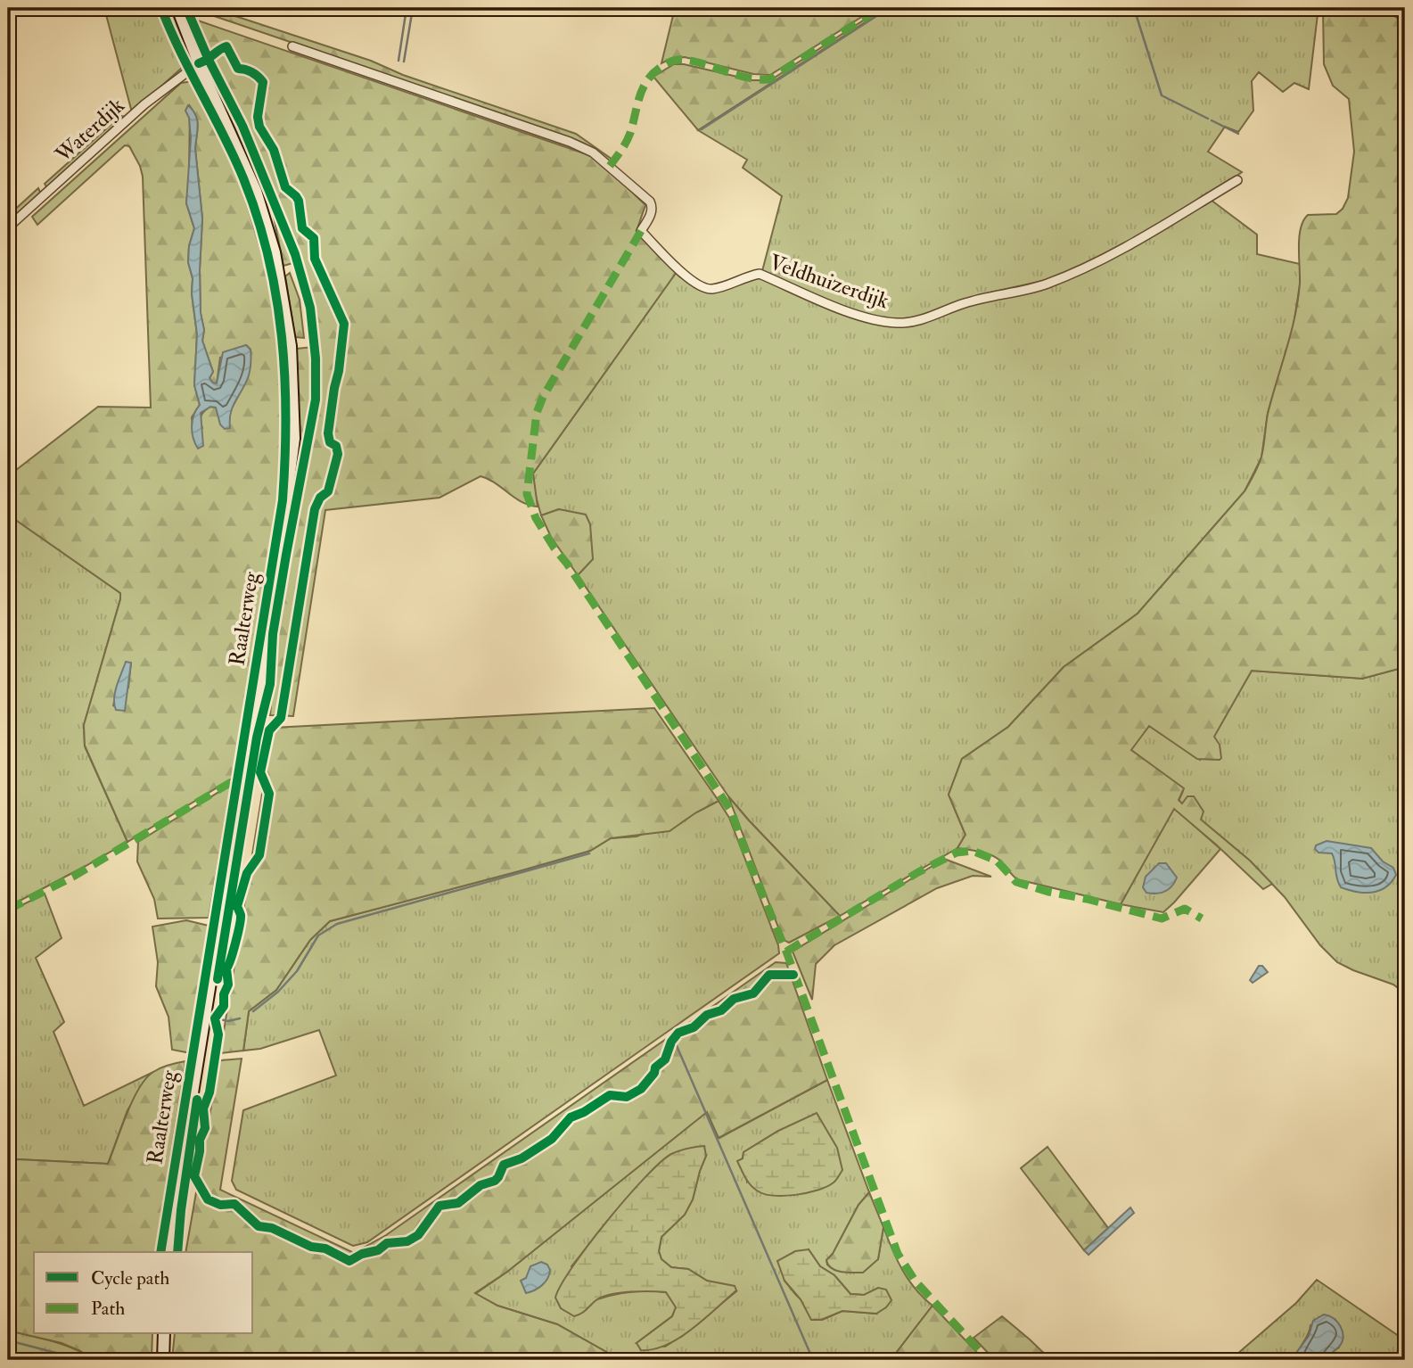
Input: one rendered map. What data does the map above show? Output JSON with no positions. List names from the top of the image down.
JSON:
{
  "streets": {
    "main road": ["Raalterweg"],
    "street": ["Waterdijk", "Veldhuizerdijk"]
  },
  "crossings": [
    ["Waterdijk", "Raalterweg"]
  ],
  "legend": ["Cycle path", "Path"]
}
